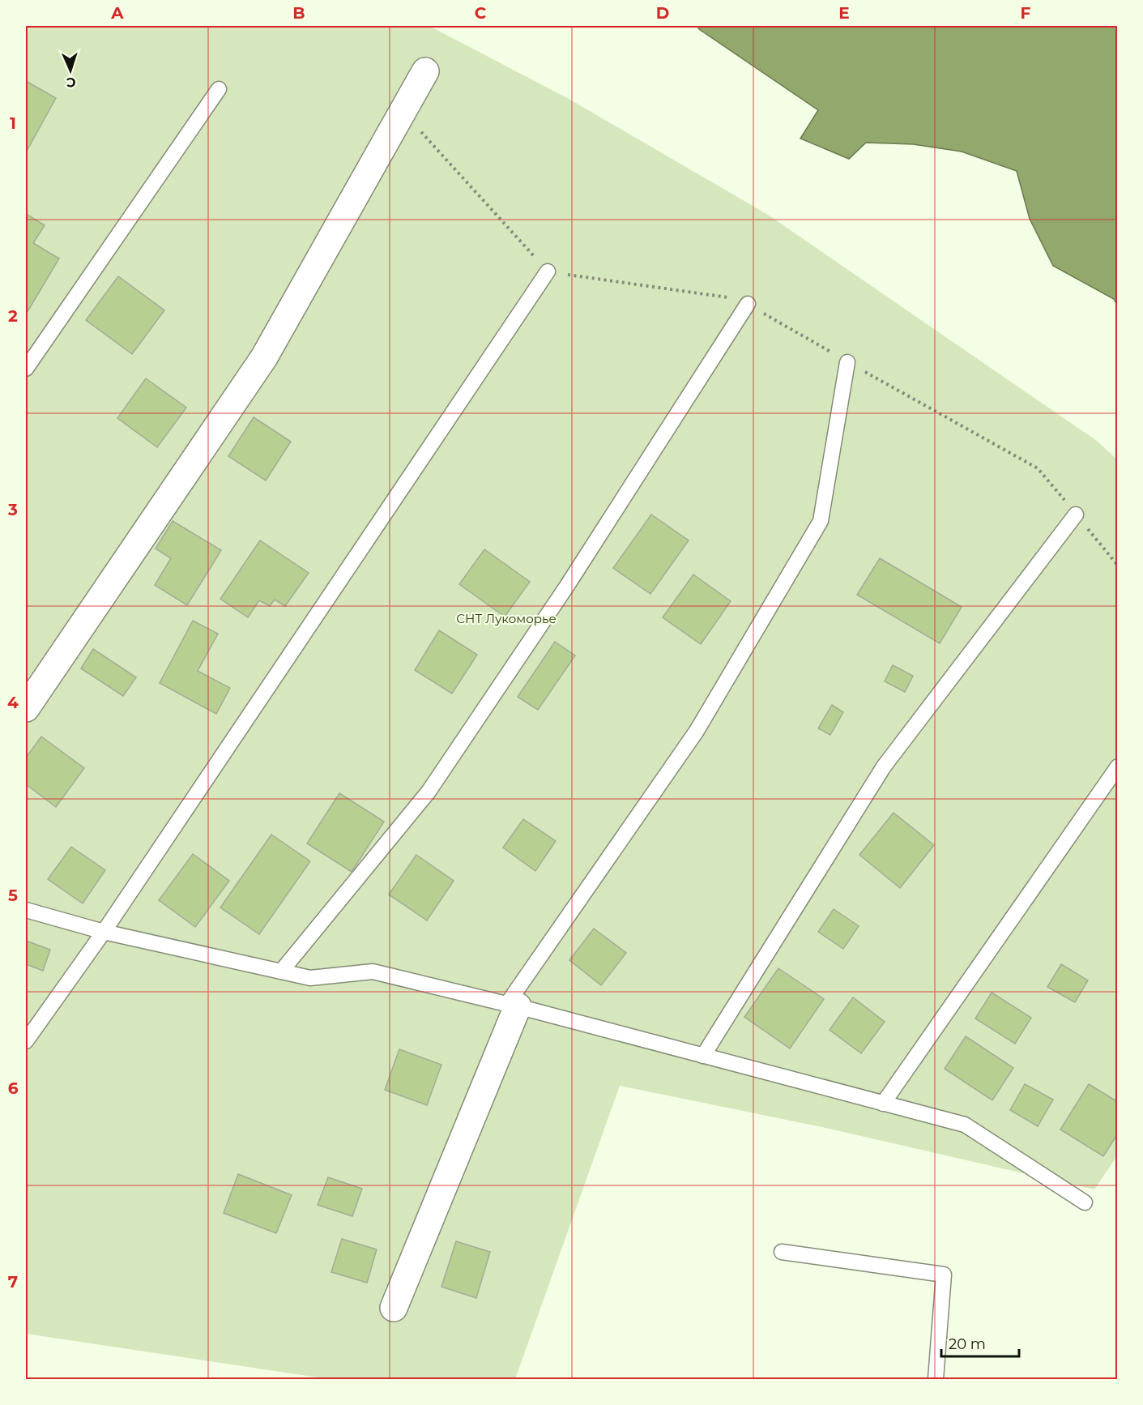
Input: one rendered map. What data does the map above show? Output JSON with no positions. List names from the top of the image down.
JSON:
{
  "parks": ["СНТ Лукоморье"],
  "scale_bar": "20 m",
  "north": "bottom",
  "grid": {
    "columns": [
      "A",
      "B",
      "C",
      "D",
      "E",
      "F"
    ],
    "rows": [
      "1",
      "2",
      "3",
      "4",
      "5",
      "6",
      "7"
    ]
  }
}
